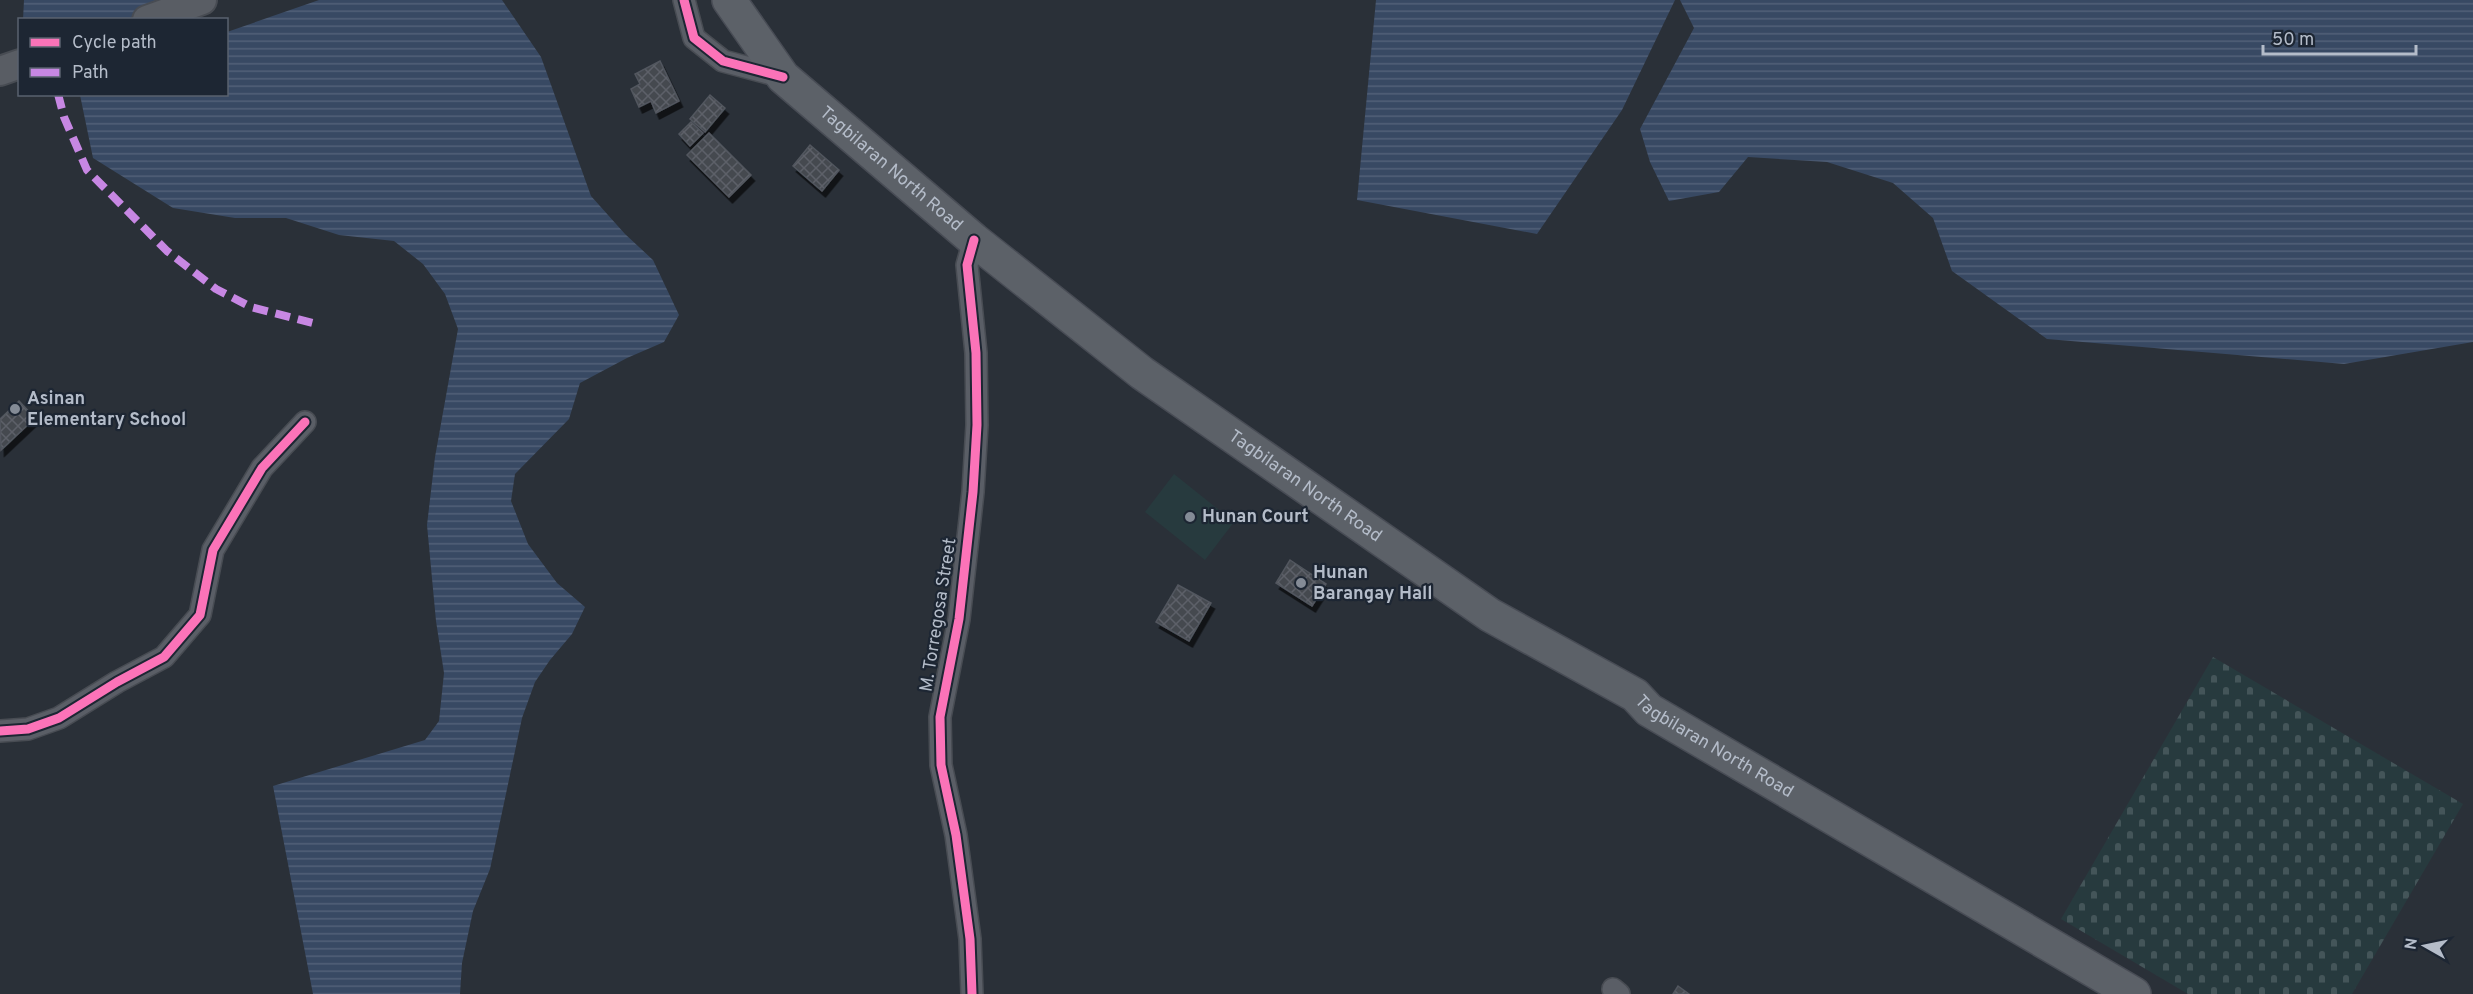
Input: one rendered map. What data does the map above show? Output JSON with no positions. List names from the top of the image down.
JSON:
{
  "streets": {
    "main road": ["Tagbilaran North Road"],
    "street": ["M. Torregosa Street"]
  },
  "crossings": [
    ["Tagbilaran North Road", "M. Torregosa Street"]
  ],
  "places": ["Asinan Elementary School", "Hunan Court", "Hunan Barangay Hall"],
  "legend": ["Cycle path", "Path"],
  "scale_bar": "50 m",
  "north": "left"
}
